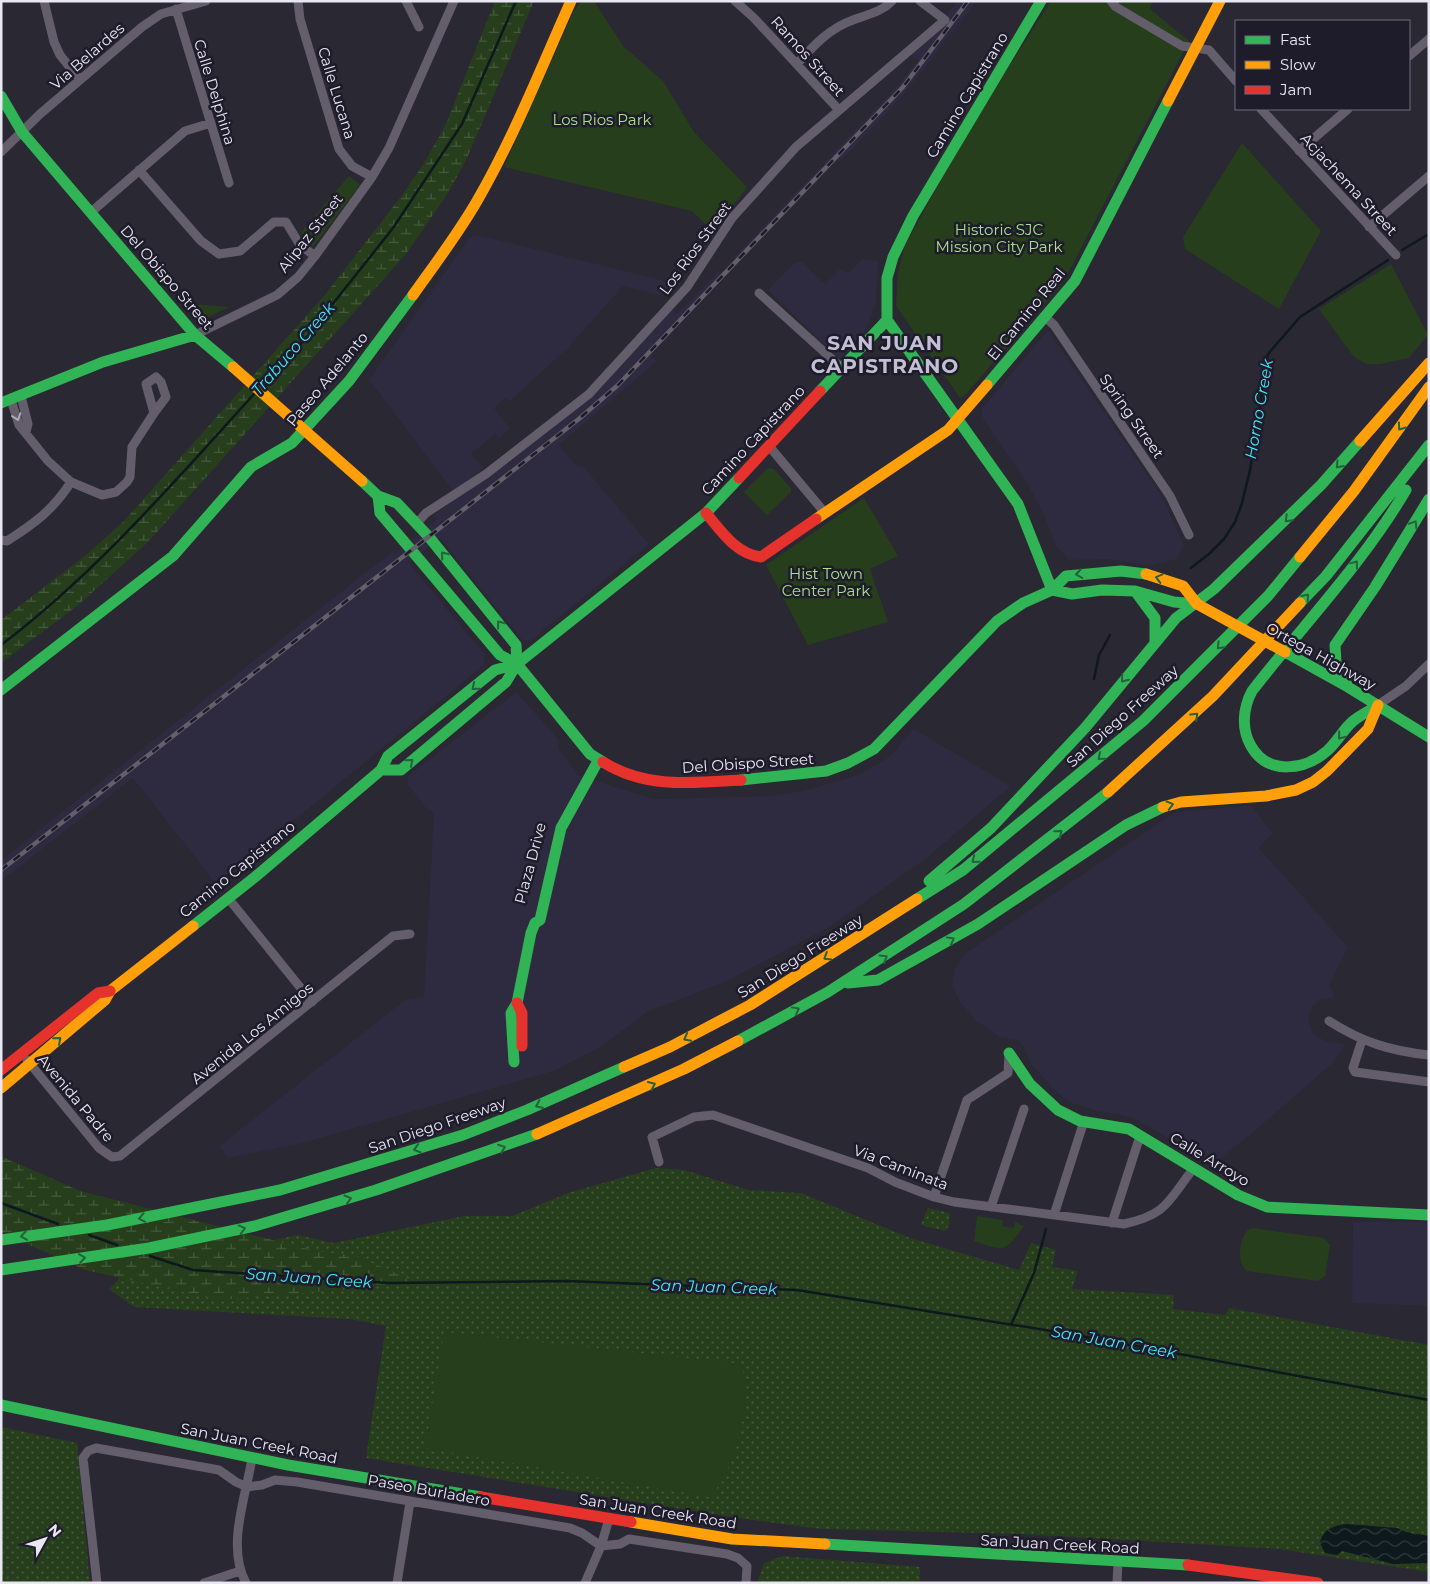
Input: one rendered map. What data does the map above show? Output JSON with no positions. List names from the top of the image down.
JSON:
{
  "streets": {
    "main road": [
      "Camino Capistrano",
      "Alipaz Street",
      "Del Obispo Street",
      "El Camino Real",
      "Paseo Adelanto",
      "Ortega Highway",
      "San Diego Freeway",
      "Plaza Drive",
      "Calle Arroyo",
      "San Juan Creek Road"
    ],
    "street": [
      "Via Belardes",
      "Ramos Street",
      "Calle Delphina",
      "Calle Lucana",
      "Acjachema Street",
      "Los Rios Street",
      "Spring Street",
      "Avenida Los Amigos",
      "Avenida Padre",
      "Via Caminata",
      "Paseo Burladero"
    ]
  },
  "crossings": [
    ["Via Belardes", "Calle Delphina"],
    ["Via Belardes", "Del Obispo Street"],
    ["Ramos Street", "Los Rios Street"],
    ["Calle Lucana", "Alipaz Street"],
    ["Camino Capistrano", "Del Obispo Street"],
    ["Camino Capistrano", "El Camino Real"],
    ["Camino Capistrano", "Avenida Padre"],
    ["Alipaz Street", "Del Obispo Street"],
    ["Los Rios Street", "Del Obispo Street"],
    ["Del Obispo Street", "Paseo Adelanto"],
    ["Del Obispo Street", "Ortega Highway"],
    ["Del Obispo Street", "Plaza Drive"],
    ["El Camino Real", "Spring Street"],
    ["Avenida Los Amigos", "Avenida Padre"],
    ["Calle Arroyo", "Via Caminata"]
  ],
  "districts": ["SAN JUAN CAPISTRANO"],
  "water": ["Trabuco Creek", "Horno Creek", "San Juan Creek"],
  "parks": ["Los Rios Park", "Historic SJC Mission City Park", "Hist Town Center Park"],
  "legend": ["Fast", "Slow", "Jam"],
  "north": "top right"
}
